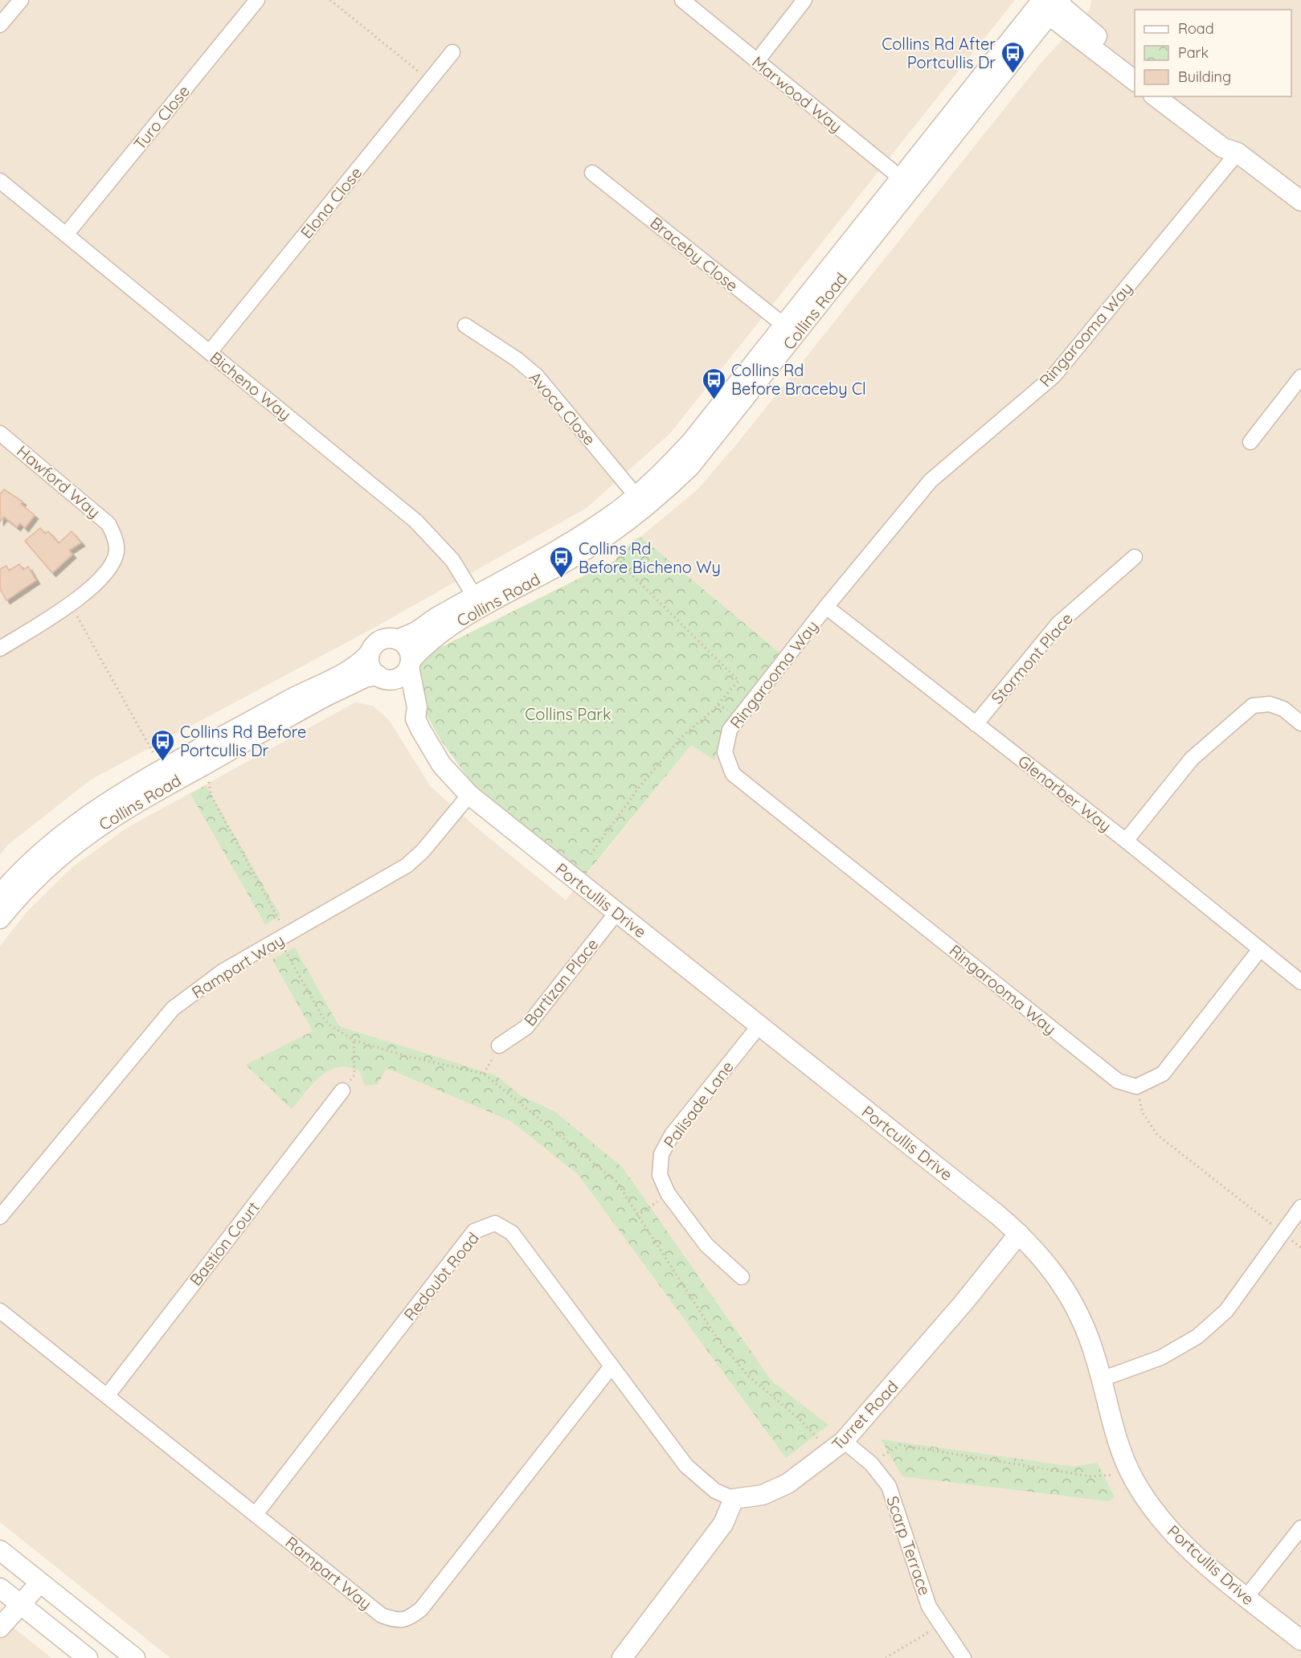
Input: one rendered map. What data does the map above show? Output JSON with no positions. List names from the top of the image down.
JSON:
{
  "streets": {
    "street": [
      "Marwood Way",
      "Turo Close",
      "Elona Close",
      "Braceby Close",
      "Collins Road",
      "Ringarooma Way",
      "Bicheno Way",
      "Avoca Close",
      "Hawford Way",
      "Stormont Place",
      "Glenarber Way",
      "Portcullis Drive",
      "Rampart Way",
      "Bartizan Place",
      "Palisade Lane",
      "Bastion Court",
      "Redoubt Road",
      "Turret Road",
      "Scarp Terrace"
    ]
  },
  "crossings": [
    ["Marwood Way", "Collins Road"],
    ["Turo Close", "Bicheno Way"],
    ["Elona Close", "Bicheno Way"],
    ["Braceby Close", "Collins Road"],
    ["Collins Road", "Bicheno Way"],
    ["Collins Road", "Avoca Close"],
    ["Collins Road", "Portcullis Drive"],
    ["Ringarooma Way", "Glenarber Way"],
    ["Stormont Place", "Glenarber Way"],
    ["Portcullis Drive", "Rampart Way"],
    ["Portcullis Drive", "Bartizan Place"],
    ["Portcullis Drive", "Palisade Lane"],
    ["Portcullis Drive", "Turret Road"],
    ["Rampart Way", "Bastion Court"],
    ["Rampart Way", "Redoubt Road"],
    ["Redoubt Road", "Turret Road"],
    ["Turret Road", "Scarp Terrace"]
  ],
  "parks": ["Collins Park"],
  "places": {
    "bus stop": [
      "Collins Rd After Portcullis Dr",
      "Collins Rd Before Braceby Cl",
      "Collins Rd Before Bicheno Wy",
      "Collins Rd Before Portcullis Dr"
    ]
  },
  "legend": ["Road", "Park", "Building"]
}
